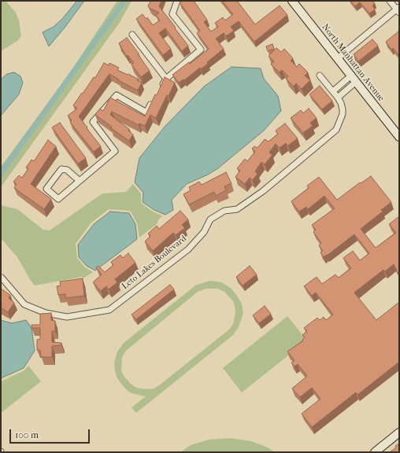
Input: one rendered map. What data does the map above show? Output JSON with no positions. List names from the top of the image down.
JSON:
{
  "streets": {
    "street": ["North Manhattan Avenue", "Leto Lakes Boulevard"]
  },
  "scale_bar": "100 m"
}
